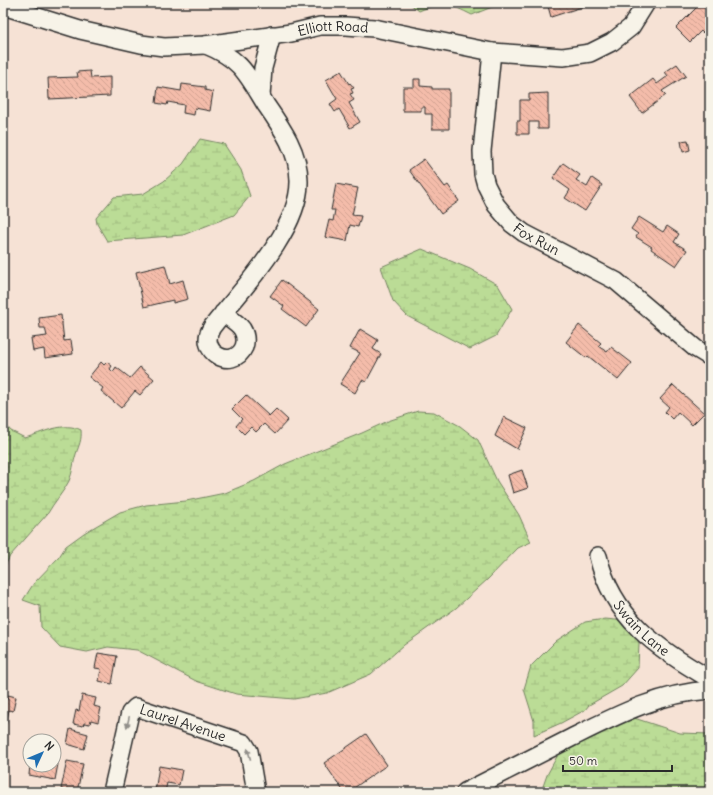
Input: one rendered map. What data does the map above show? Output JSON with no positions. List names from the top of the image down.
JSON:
{
  "streets": {
    "street": [
      "Elliott Road",
      "Fox Run",
      "Swain Lane",
      "Laurel Avenue"
    ]
  },
  "crossings": [
    ["Elliott Road", "Fox Run"]
  ],
  "scale_bar": "50 m",
  "north": "top right"
}
